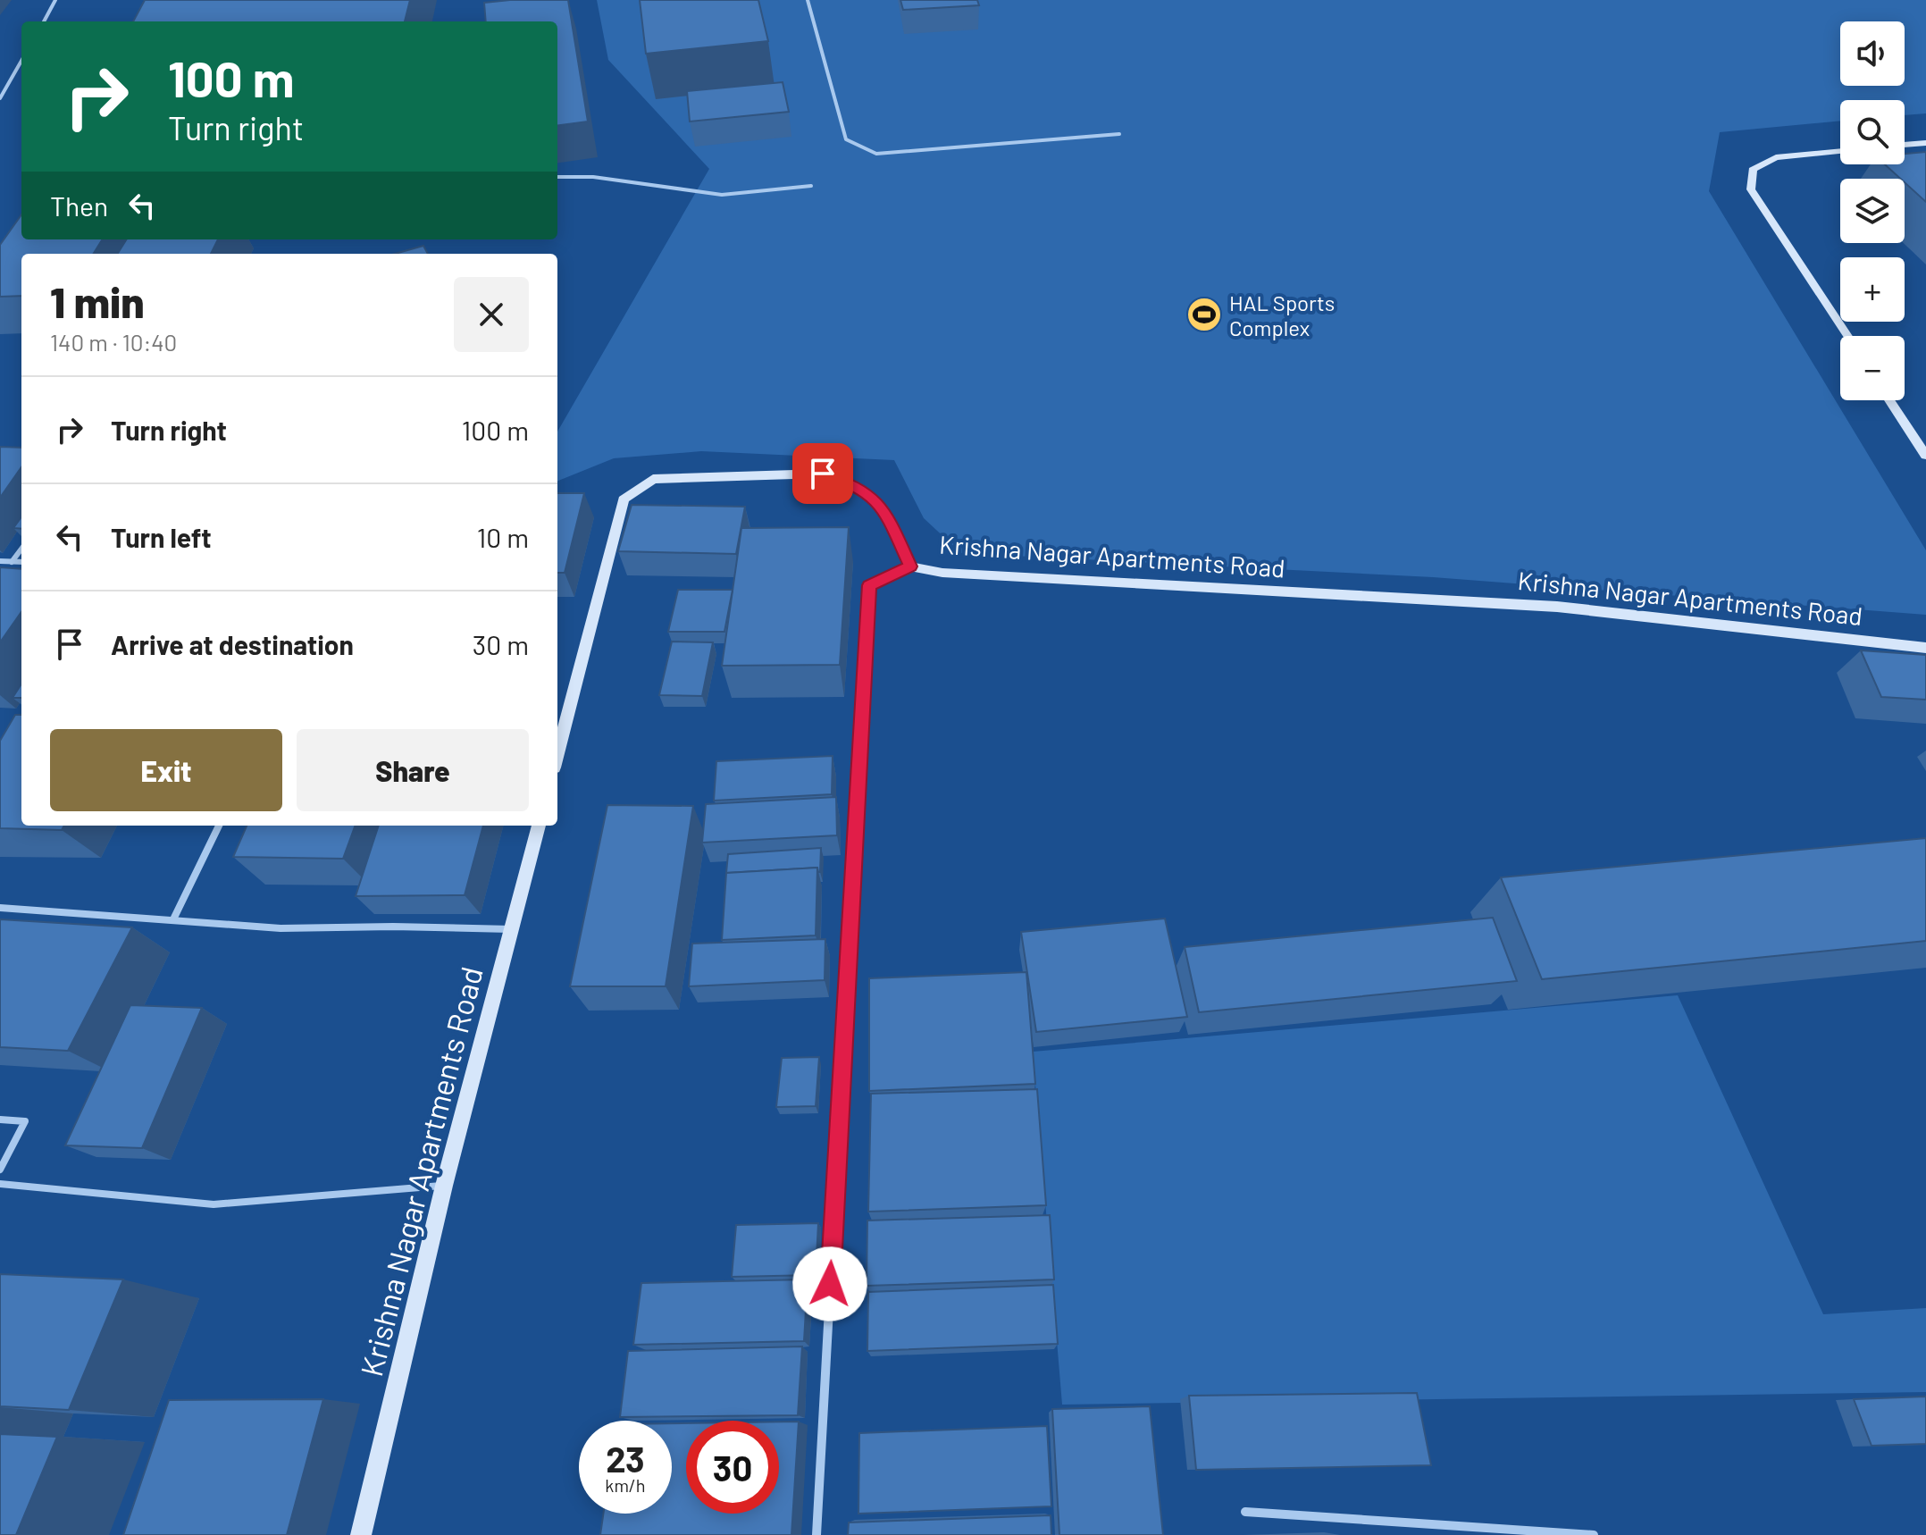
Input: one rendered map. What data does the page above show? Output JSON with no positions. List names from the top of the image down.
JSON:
{
  "streets": {
    "street": ["Krishna Nagar Apartments Road"]
  },
  "places": {
    "sports": ["HAL Sports Complex"]
  },
  "page": {
    "map_buttons": ["+", "−"],
    "turn": ["100 m", "Turn right"],
    "then": "Then",
    "heading": ["1 min", "140 m · 10:40"],
    "list": [
      {
        "name": "Turn right",
        "value": "100 m"
      },
      {
        "name": "Turn left",
        "value": "10 m"
      },
      {
        "name": "Arrive at destination",
        "value": "30 m"
      }
    ],
    "buttons": ["Exit", "Share"],
    "speed": "23 km/h",
    "limit": "30"
  }
}
